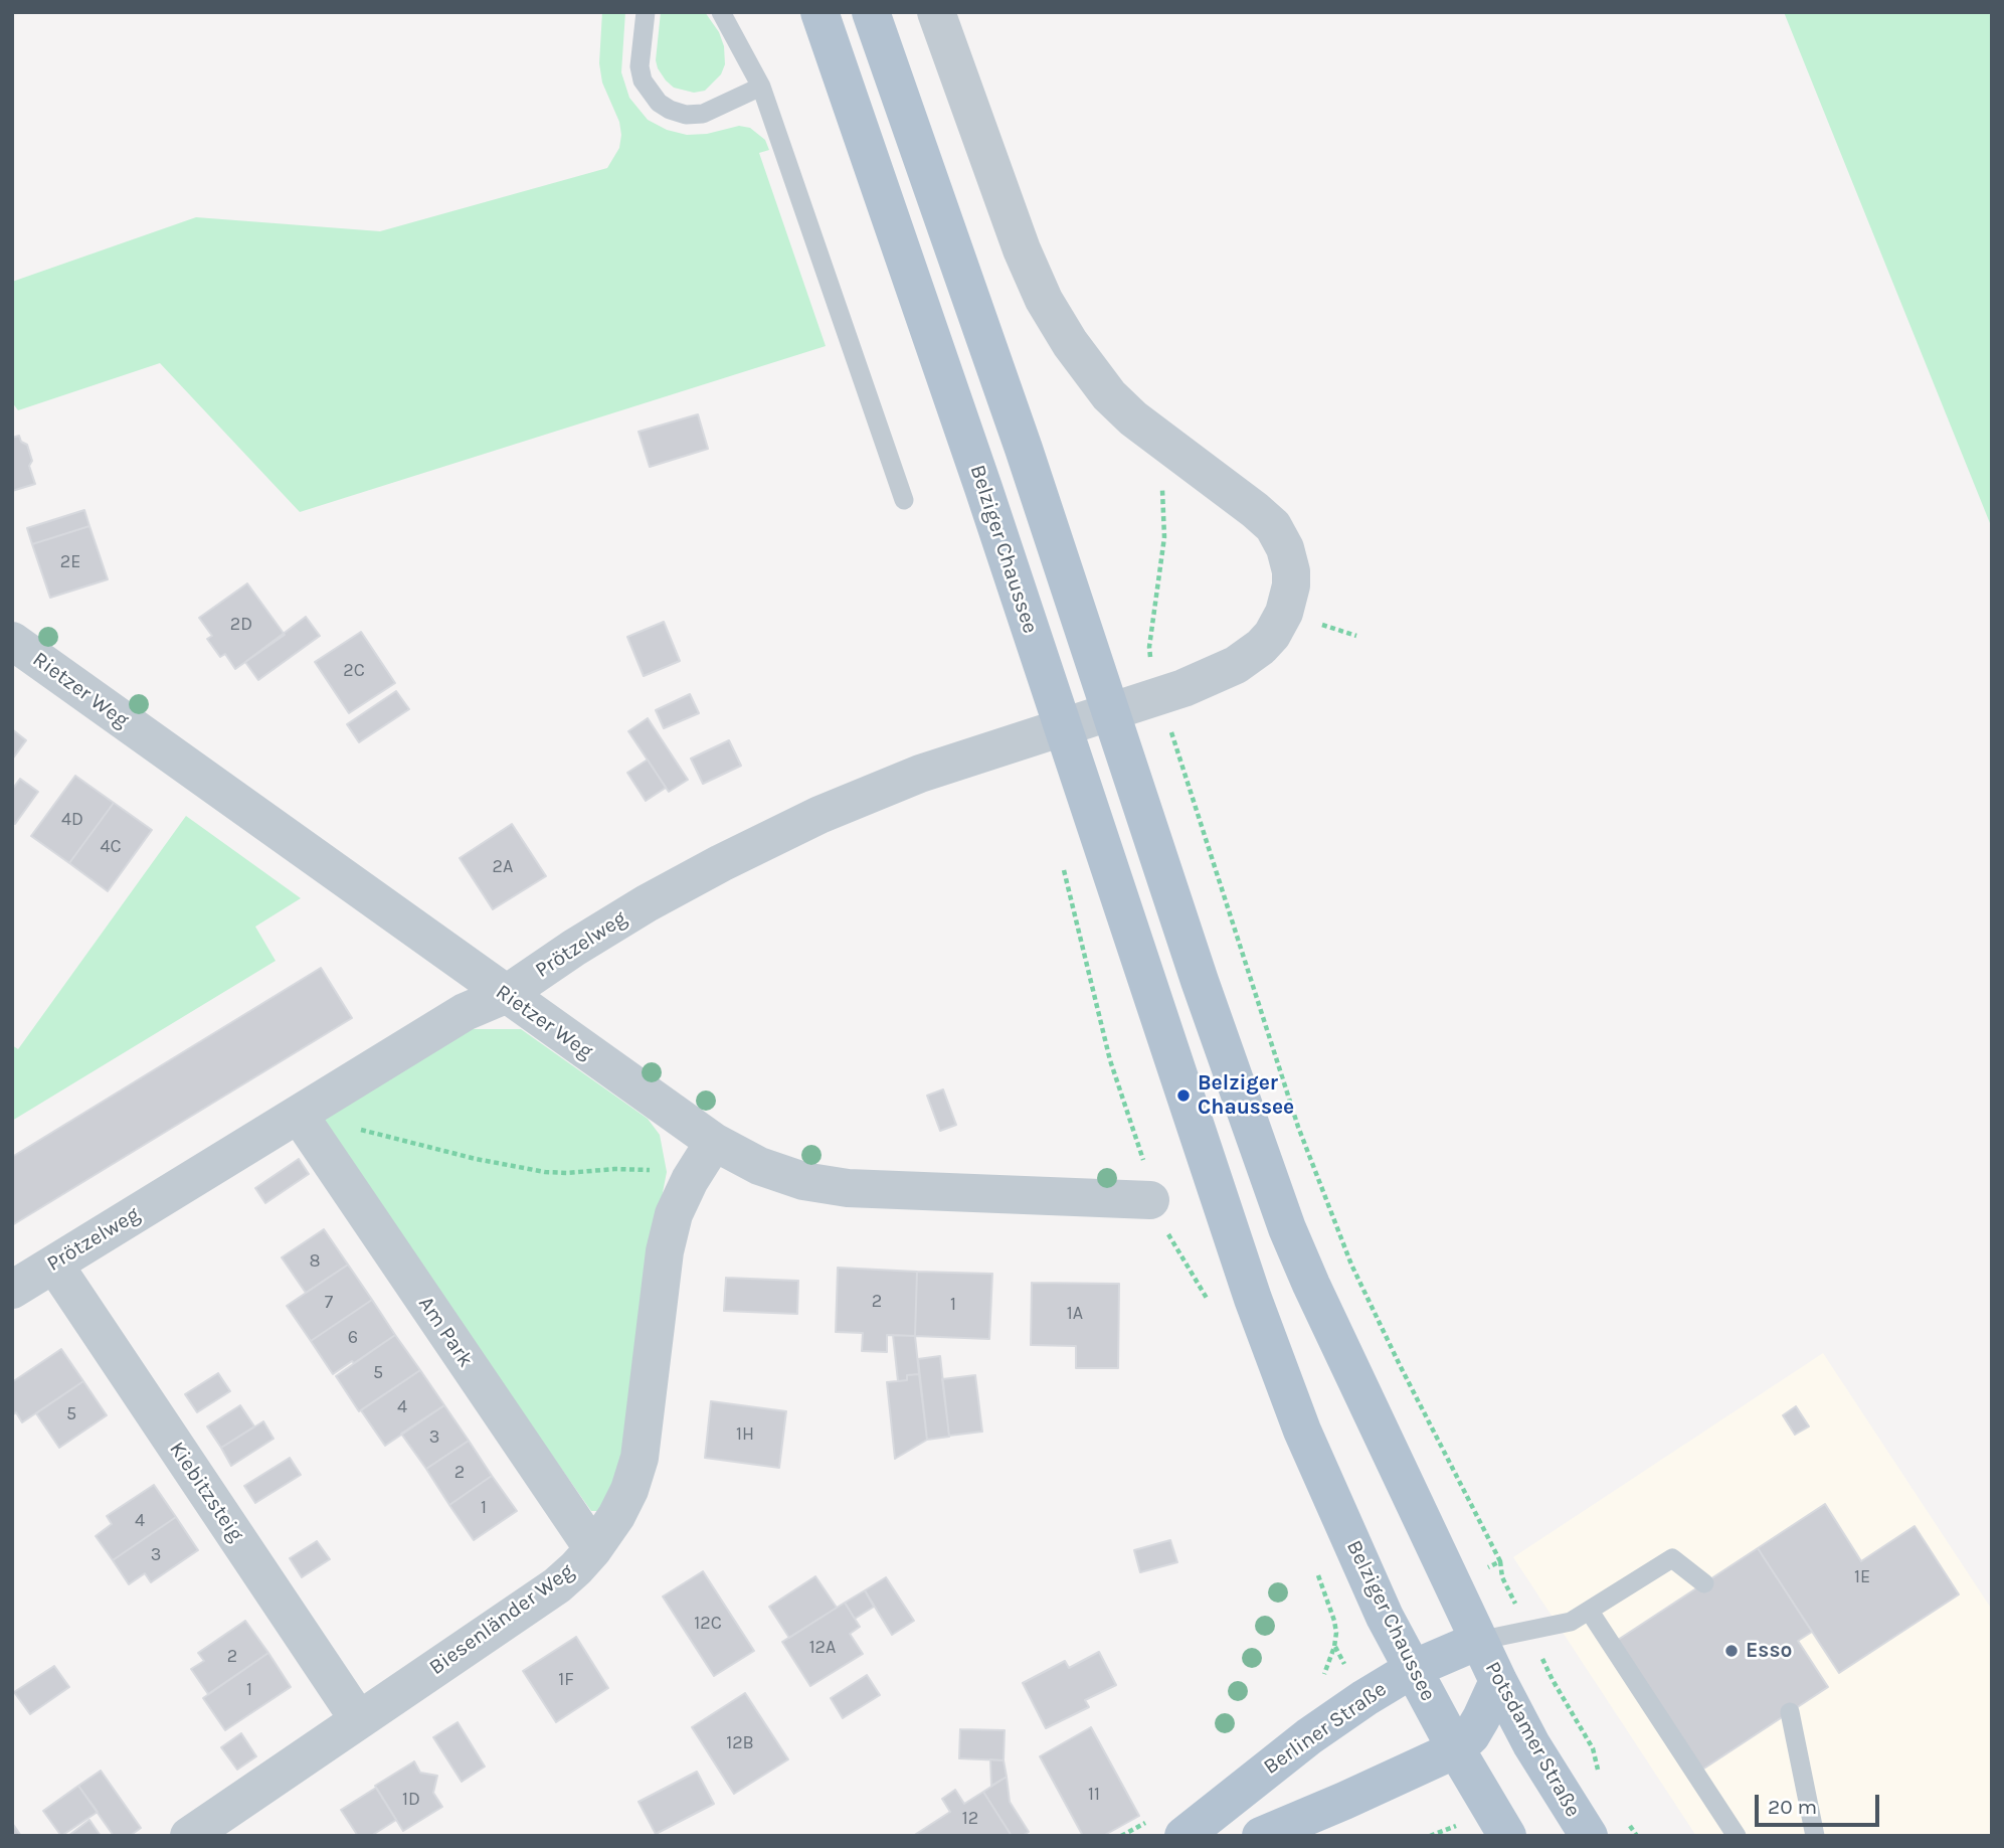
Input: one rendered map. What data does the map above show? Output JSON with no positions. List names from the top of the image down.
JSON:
{
  "streets": {
    "main road": ["Belziger Chaussee", "Berliner Straße", "Potsdamer Straße"],
    "street": [
      "Rietzer Weg",
      "Prötzelweg",
      "Am Park",
      "Kiebitzsteig",
      "Biesenländer Weg"
    ]
  },
  "crossings": [
    ["Belziger Chaussee", "Prötzelweg"],
    ["Belziger Chaussee", "Berliner Straße"],
    ["Rietzer Weg", "Prötzelweg"],
    ["Rietzer Weg", "Biesenländer Weg"],
    ["Prötzelweg", "Am Park"],
    ["Prötzelweg", "Kiebitzsteig"],
    ["Am Park", "Biesenländer Weg"],
    ["Kiebitzsteig", "Biesenländer Weg"],
    ["Berliner Straße", "Potsdamer Straße"]
  ],
  "places": ["Belziger Chaussee", "Esso"],
  "house_numbers": [
    "2E",
    "2D",
    "2C",
    "4D",
    "4C",
    "2A",
    "8",
    "2",
    "7",
    "1",
    "1A",
    "6",
    "5",
    "4",
    "5",
    "1H",
    "3",
    "2",
    "1",
    "4",
    "3",
    "1E",
    "12C",
    "12A",
    "2",
    "1F",
    "1",
    "12B",
    "11",
    "1D",
    "12"
  ],
  "scale_bar": "20 m"
}
